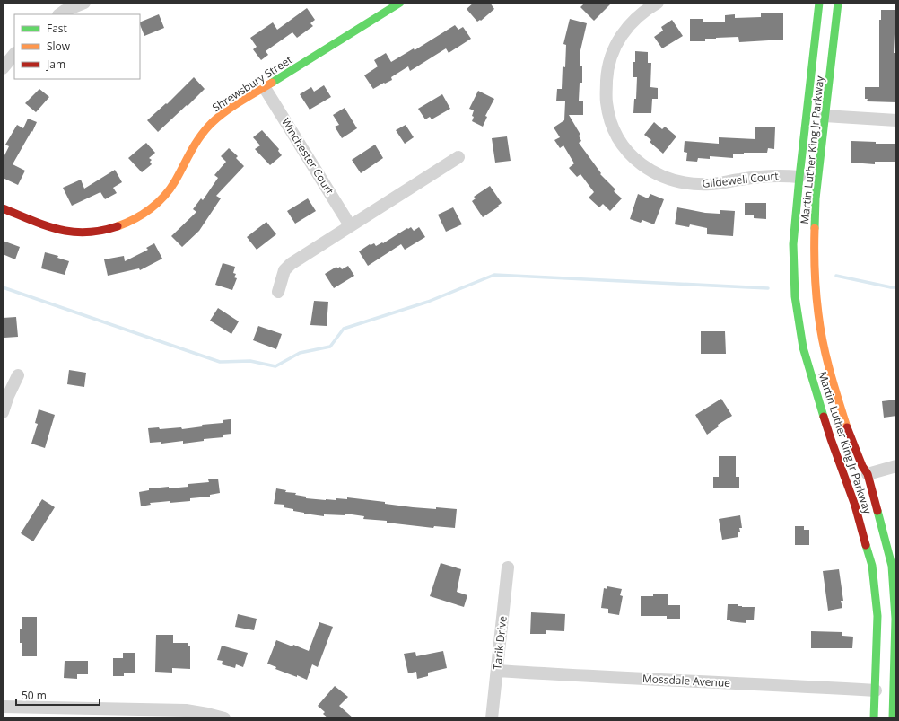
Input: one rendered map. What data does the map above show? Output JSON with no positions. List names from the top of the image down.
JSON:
{
  "streets": {
    "main road": ["Shrewsbury Street", "Martin Luther King Jr Parkway"],
    "street": [
      "Winchester Court",
      "Glidewell Court",
      "Tarik Drive",
      "Mossdale Avenue"
    ]
  },
  "crossings": [
    ["Shrewsbury Street", "Winchester Court"],
    ["Martin Luther King Jr Parkway", "Glidewell Court"],
    ["Martin Luther King Jr Parkway", "Mossdale Avenue"],
    ["Tarik Drive", "Mossdale Avenue"]
  ],
  "legend": ["Fast", "Slow", "Jam"],
  "scale_bar": "50 m"
}
